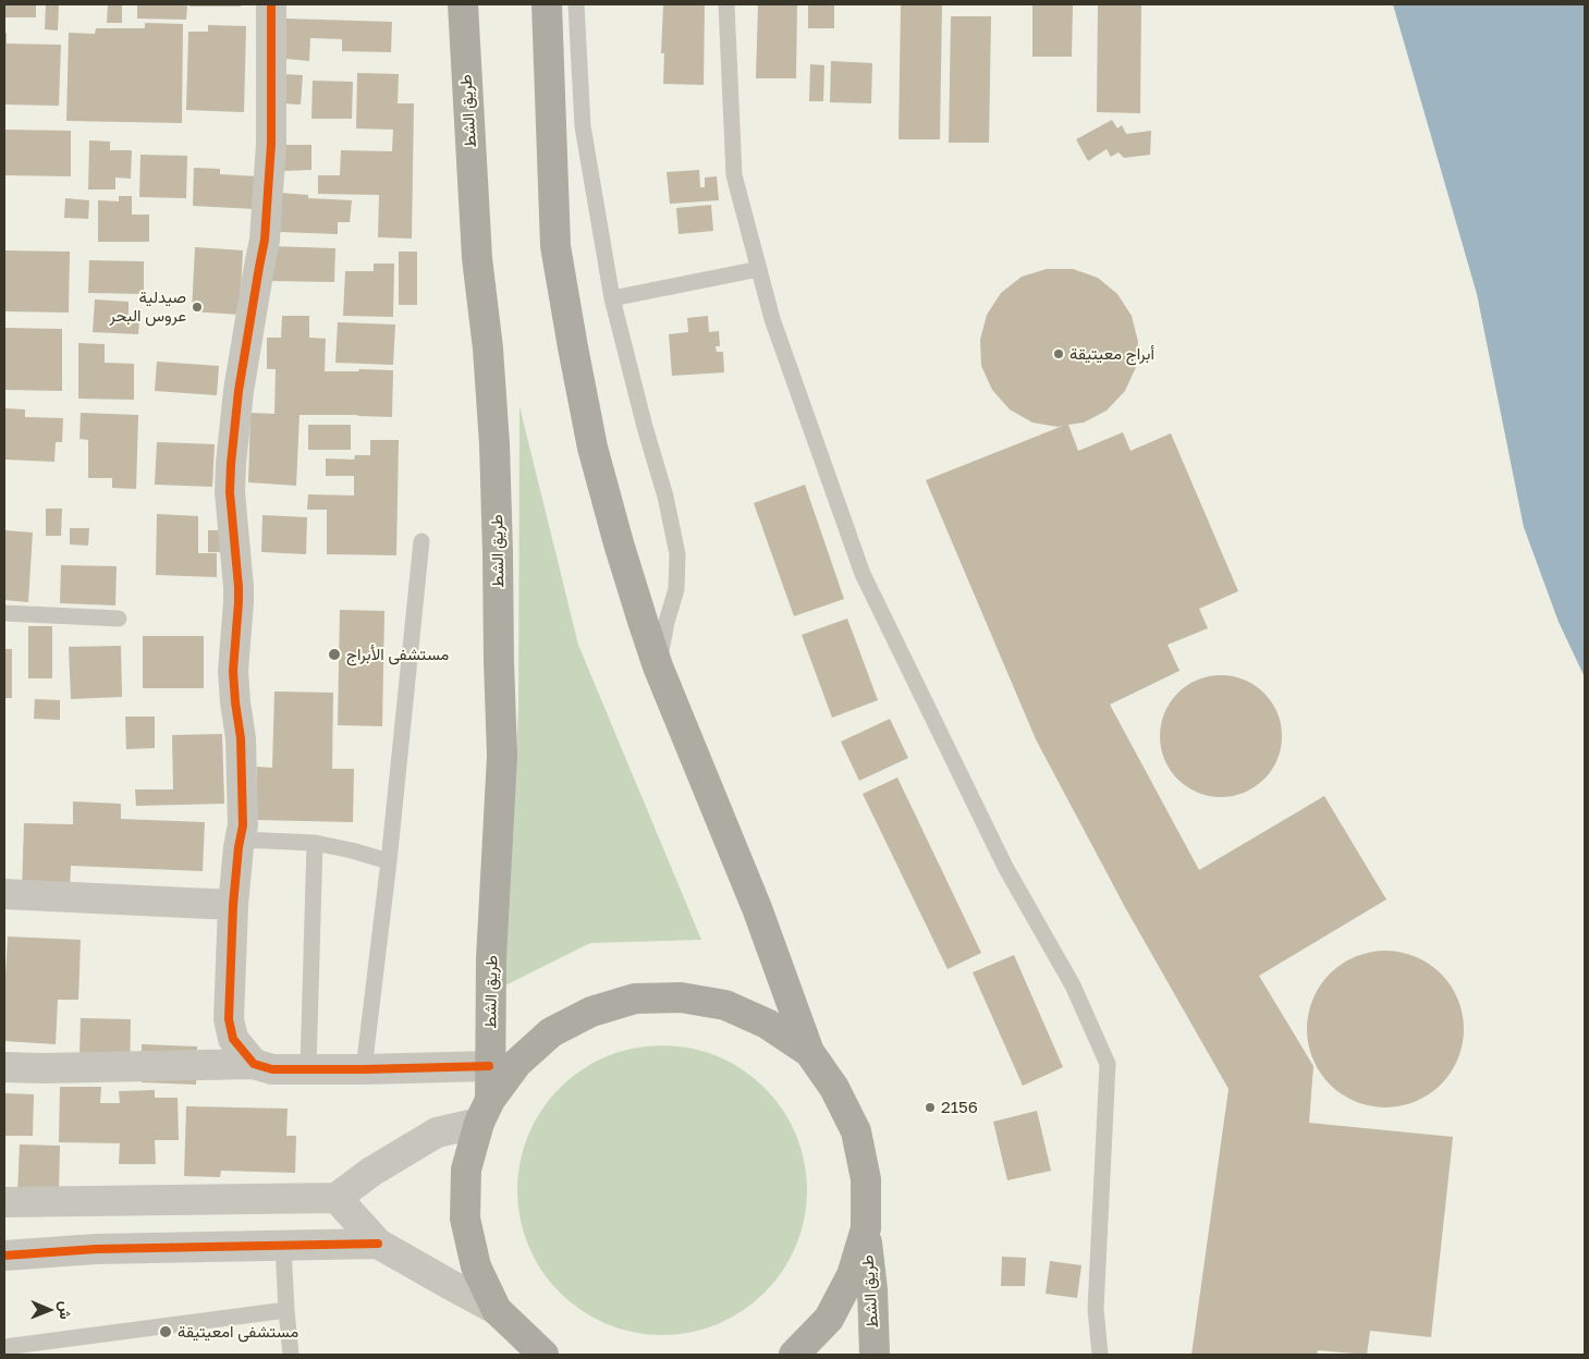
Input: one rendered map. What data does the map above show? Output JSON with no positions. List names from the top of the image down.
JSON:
{
  "streets": {
    "highway": ["طريق الشط"]
  },
  "places": [
    "صيدلية عروس البحر",
    "أبراج معيتيقة",
    "مستشفى الأبراج",
    "2156",
    "مستشفى امعيتيقة"
  ],
  "north": "right"
}
